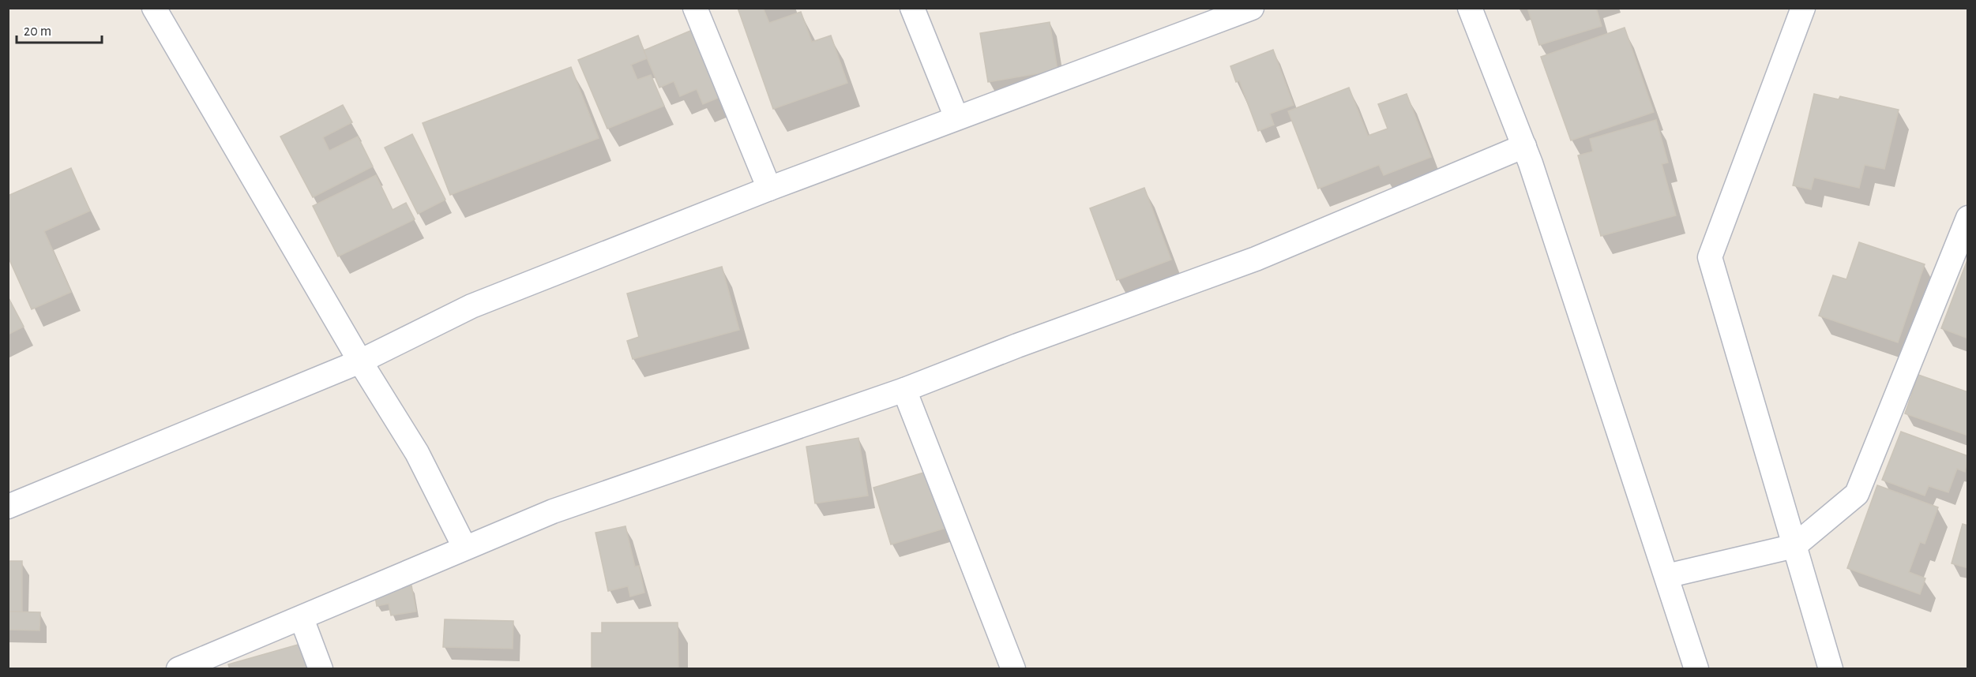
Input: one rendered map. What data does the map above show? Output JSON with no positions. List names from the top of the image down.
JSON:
{
  "scale_bar": "20 m"
}
